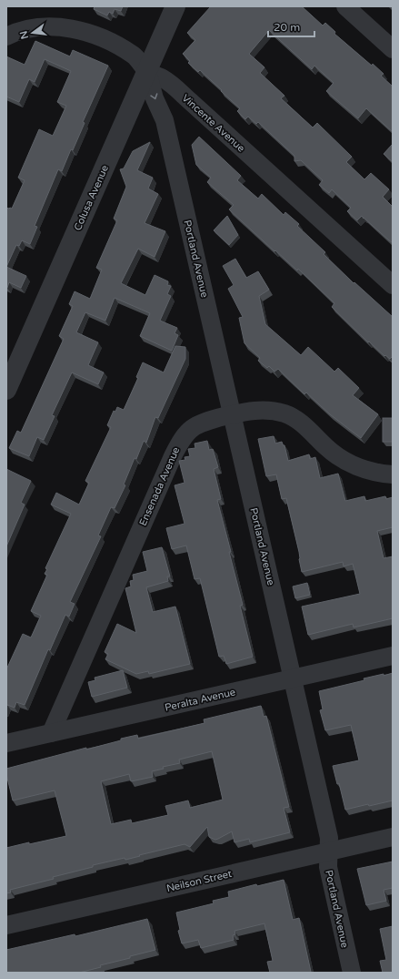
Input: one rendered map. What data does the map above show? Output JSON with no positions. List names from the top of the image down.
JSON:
{
  "streets": {
    "street": [
      "Vincente Avenue",
      "Colusa Avenue",
      "Portland Avenue",
      "Ensenada Avenue",
      "Peralta Avenue",
      "Neilson Street"
    ]
  },
  "crossings": [
    ["Vincente Avenue", "Colusa Avenue"],
    ["Vincente Avenue", "Portland Avenue"],
    ["Colusa Avenue", "Portland Avenue"],
    ["Portland Avenue", "Ensenada Avenue"],
    ["Portland Avenue", "Peralta Avenue"],
    ["Portland Avenue", "Neilson Street"],
    ["Ensenada Avenue", "Peralta Avenue"]
  ],
  "scale_bar": "20 m",
  "north": "left"
}
